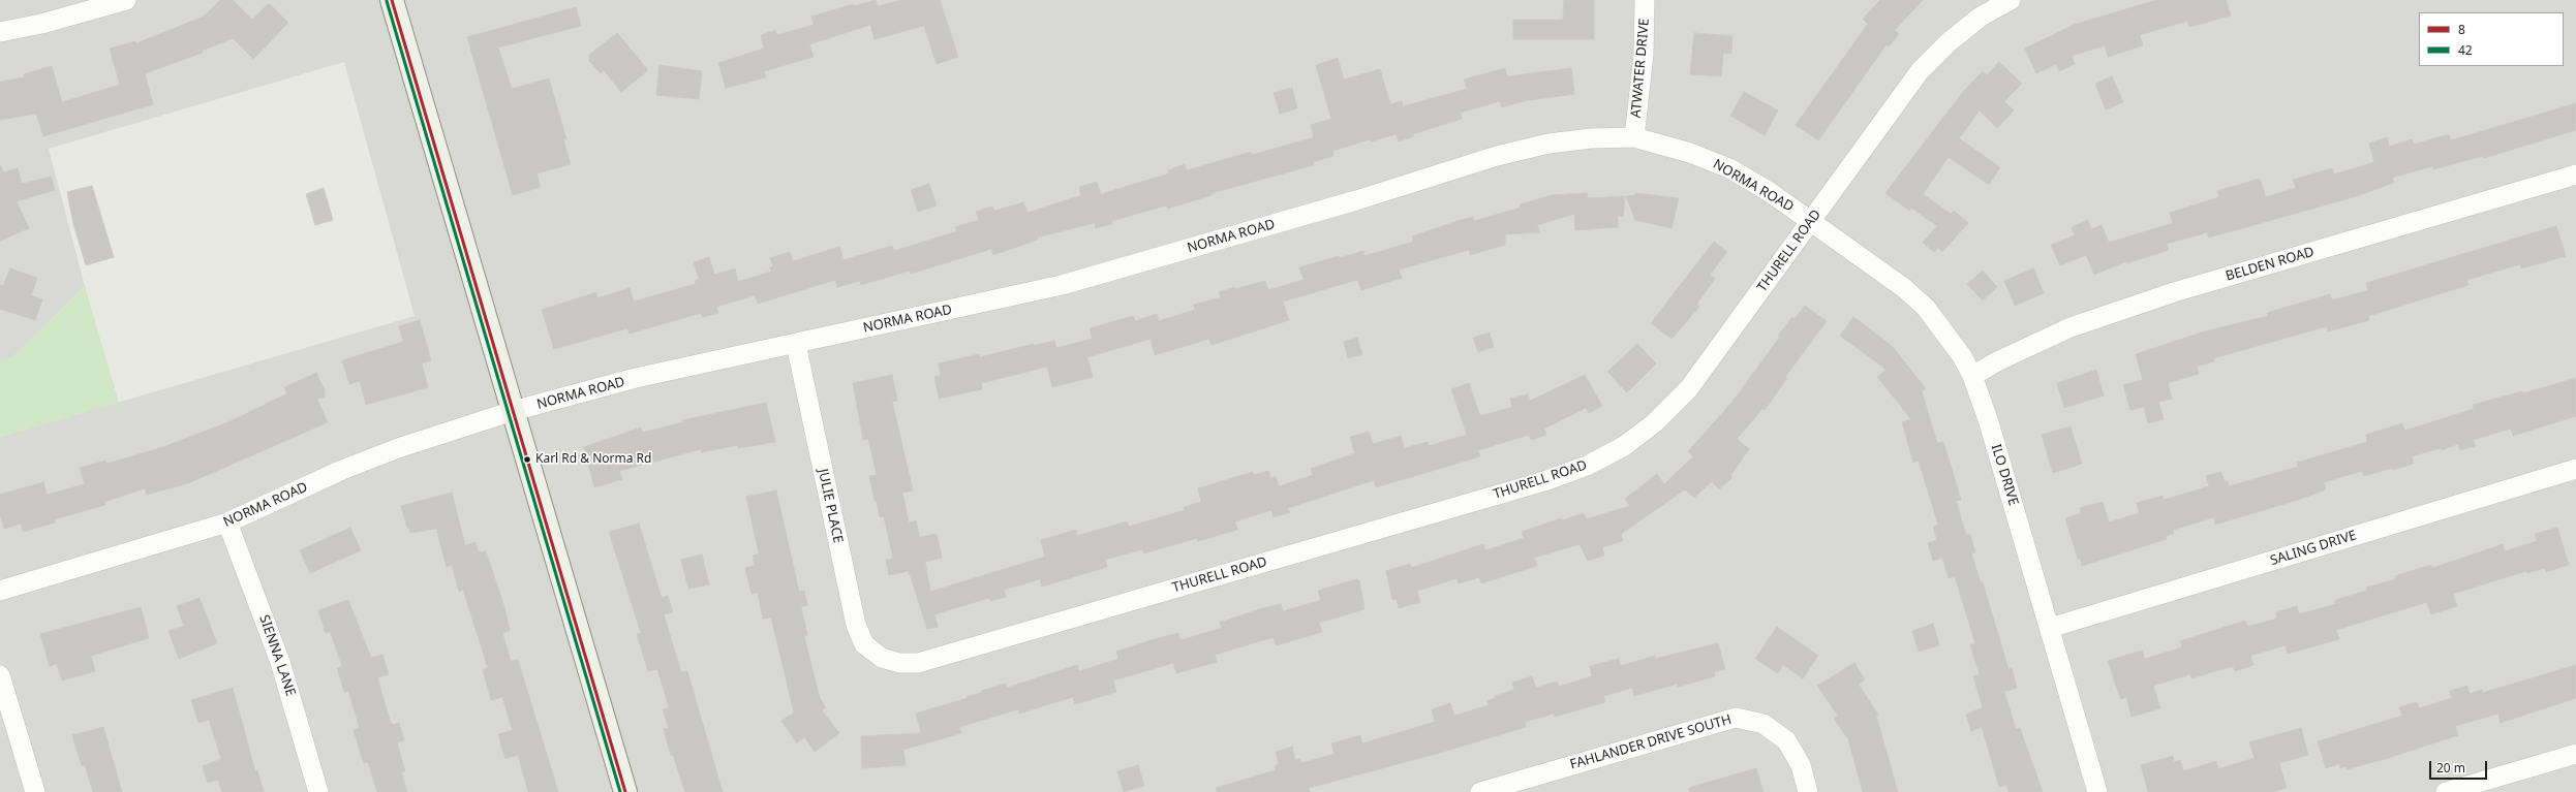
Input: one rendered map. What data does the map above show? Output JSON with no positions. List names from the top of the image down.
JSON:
{
  "streets": {
    "street": [
      "ATWATER DRIVE",
      "NORMA ROAD",
      "THURELL ROAD",
      "BELDEN ROAD",
      "ILO DRIVE",
      "JULIE PLACE",
      "SALING DRIVE",
      "SIENNA LANE",
      "FAHLANDER DRIVE SOUTH"
    ]
  },
  "crossings": [
    ["ATWATER DRIVE", "NORMA ROAD"],
    ["NORMA ROAD", "THURELL ROAD"],
    ["NORMA ROAD", "ILO DRIVE"],
    ["NORMA ROAD", "JULIE PLACE"],
    ["NORMA ROAD", "SIENNA LANE"],
    ["THURELL ROAD", "ILO DRIVE"],
    ["THURELL ROAD", "JULIE PLACE"],
    ["BELDEN ROAD", "ILO DRIVE"],
    ["ILO DRIVE", "SALING DRIVE"]
  ],
  "places": ["Karl Rd & Norma Rd"],
  "lines": ["transit line 8", "transit line 42"],
  "legend": ["8", "42"],
  "scale_bar": "20 m"
}
